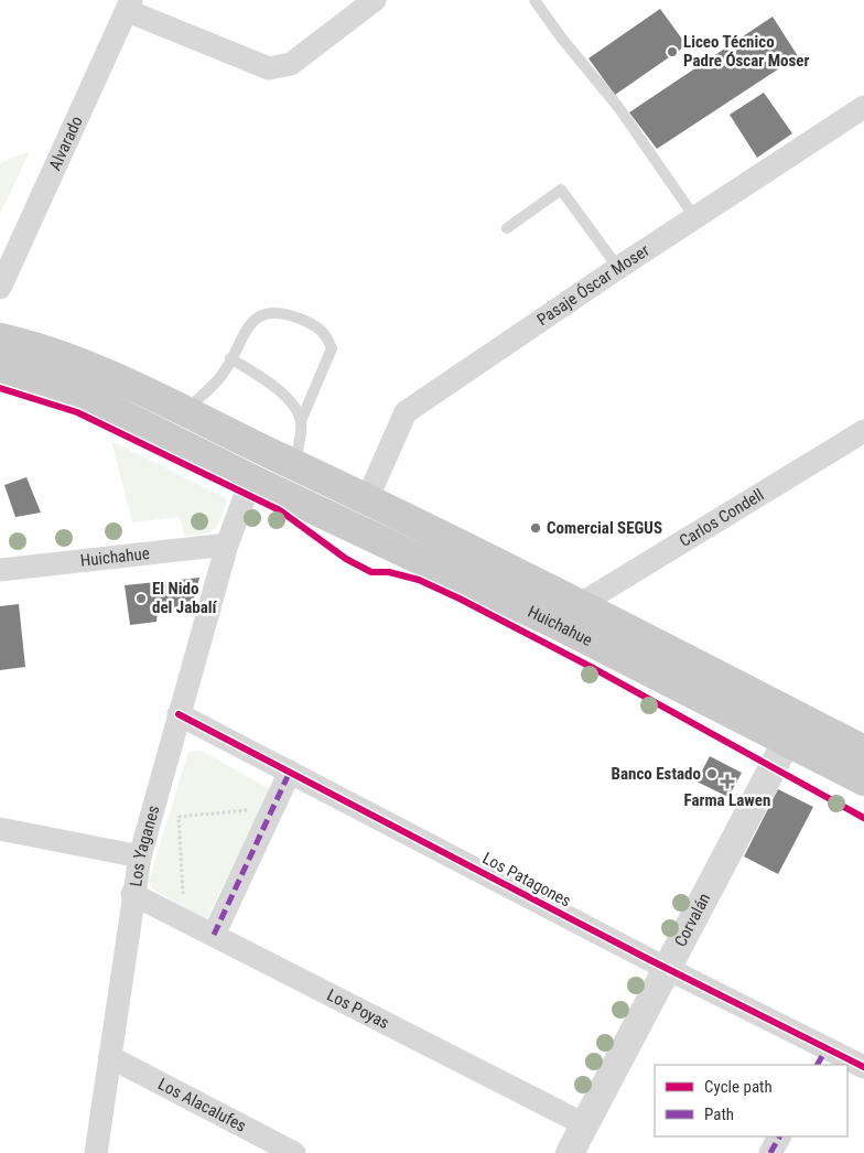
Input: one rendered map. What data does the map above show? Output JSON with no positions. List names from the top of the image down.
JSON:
{
  "streets": {
    "main road": ["Huichahue"],
    "street": [
      "Alvarado",
      "Pasaje Óscar Moser",
      "Carlos Condell",
      "Los Yaganes",
      "Los Patagones",
      "Corvalán",
      "Los Poyas",
      "Los Alacalufes"
    ]
  },
  "crossings": [
    ["Pasaje Óscar Moser", "Huichahue"],
    ["Carlos Condell", "Huichahue"],
    ["Huichahue", "Los Yaganes"],
    ["Huichahue", "Corvalán"],
    ["Los Yaganes", "Los Patagones"],
    ["Los Yaganes", "Los Poyas"],
    ["Los Yaganes", "Los Alacalufes"],
    ["Los Patagones", "Corvalán"],
    ["Corvalán", "Los Poyas"]
  ],
  "places": {
    "other": [
      "Liceo Técnico Padre Óscar Moser",
      "Comercial SEGUS",
      "El Nido del Jabalí",
      "Banco Estado"
    ],
    "health": ["Farma Lawen"]
  },
  "legend": ["Cycle path", "Path"]
}
